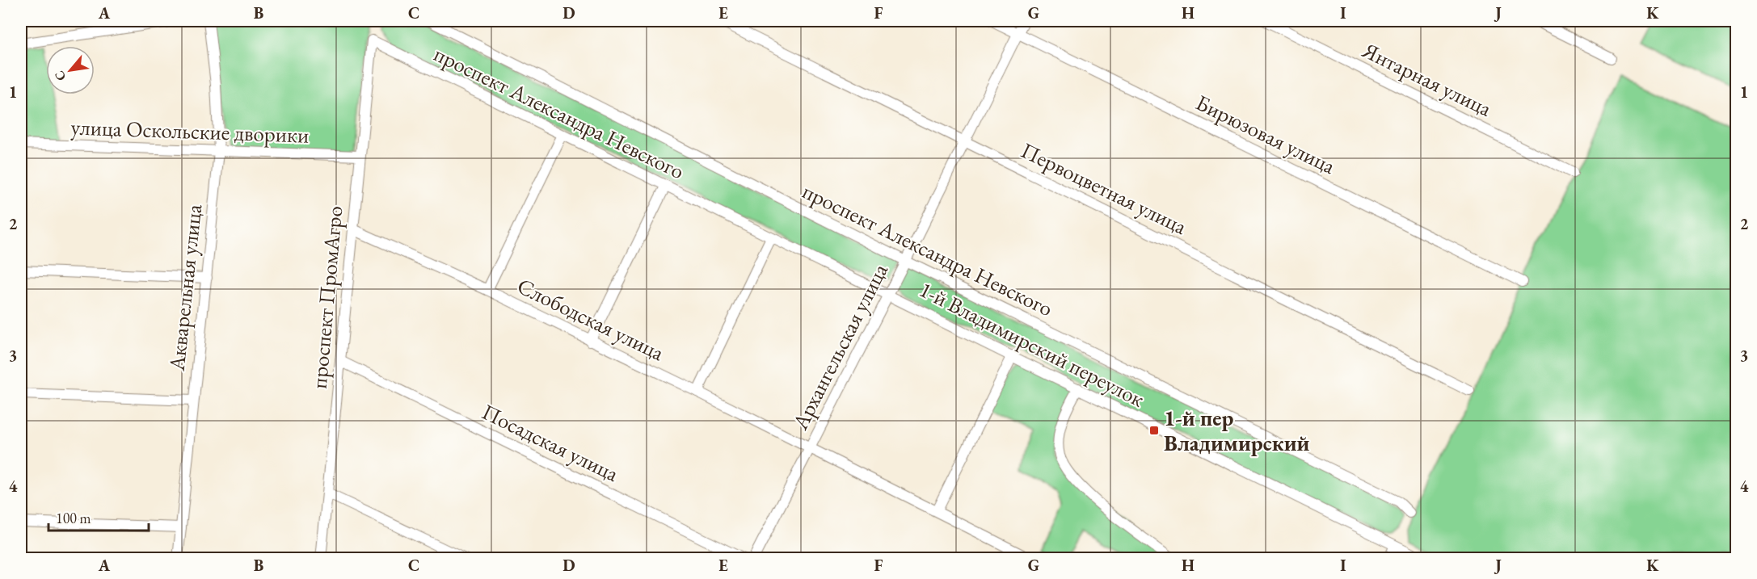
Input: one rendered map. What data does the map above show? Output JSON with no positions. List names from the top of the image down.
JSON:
{
  "streets": {
    "street": [
      "Янтарная улица",
      "проспект Александра Невского",
      "улица Оскольские дворики",
      "Бирюзовая улица",
      "Первоцветная улица",
      "Акварельная улица",
      "проспект ПромАгро",
      "Слободская улица",
      "1-й Владимирский переулок",
      "Архангельская улица",
      "Посадская улица"
    ]
  },
  "crossings": [
    ["проспект Александра Невского", "проспект ПромАгро"],
    ["проспект Александра Невского", "1-й Владимирский переулок"],
    ["проспект Александра Невского", "Архангельская улица"],
    ["улица Оскольские дворики", "Акварельная улица"],
    ["улица Оскольские дворики", "проспект ПромАгро"],
    ["Бирюзовая улица", "Архангельская улица"],
    ["Первоцветная улица", "Архангельская улица"],
    ["проспект ПромАгро", "Слободская улица"],
    ["проспект ПромАгро", "Посадская улица"],
    ["Слободская улица", "Архангельская улица"],
    ["1-й Владимирский переулок", "Архангельская улица"]
  ],
  "places": {
    "transit": ["1-й пер Владимирский"]
  },
  "scale_bar": "100 m",
  "north": "bottom left",
  "grid": {
    "columns": [
      "A",
      "B",
      "C",
      "D",
      "E",
      "F",
      "G",
      "H",
      "I",
      "J",
      "K"
    ],
    "rows": [
      "1",
      "2",
      "3",
      "4"
    ]
  }
}
